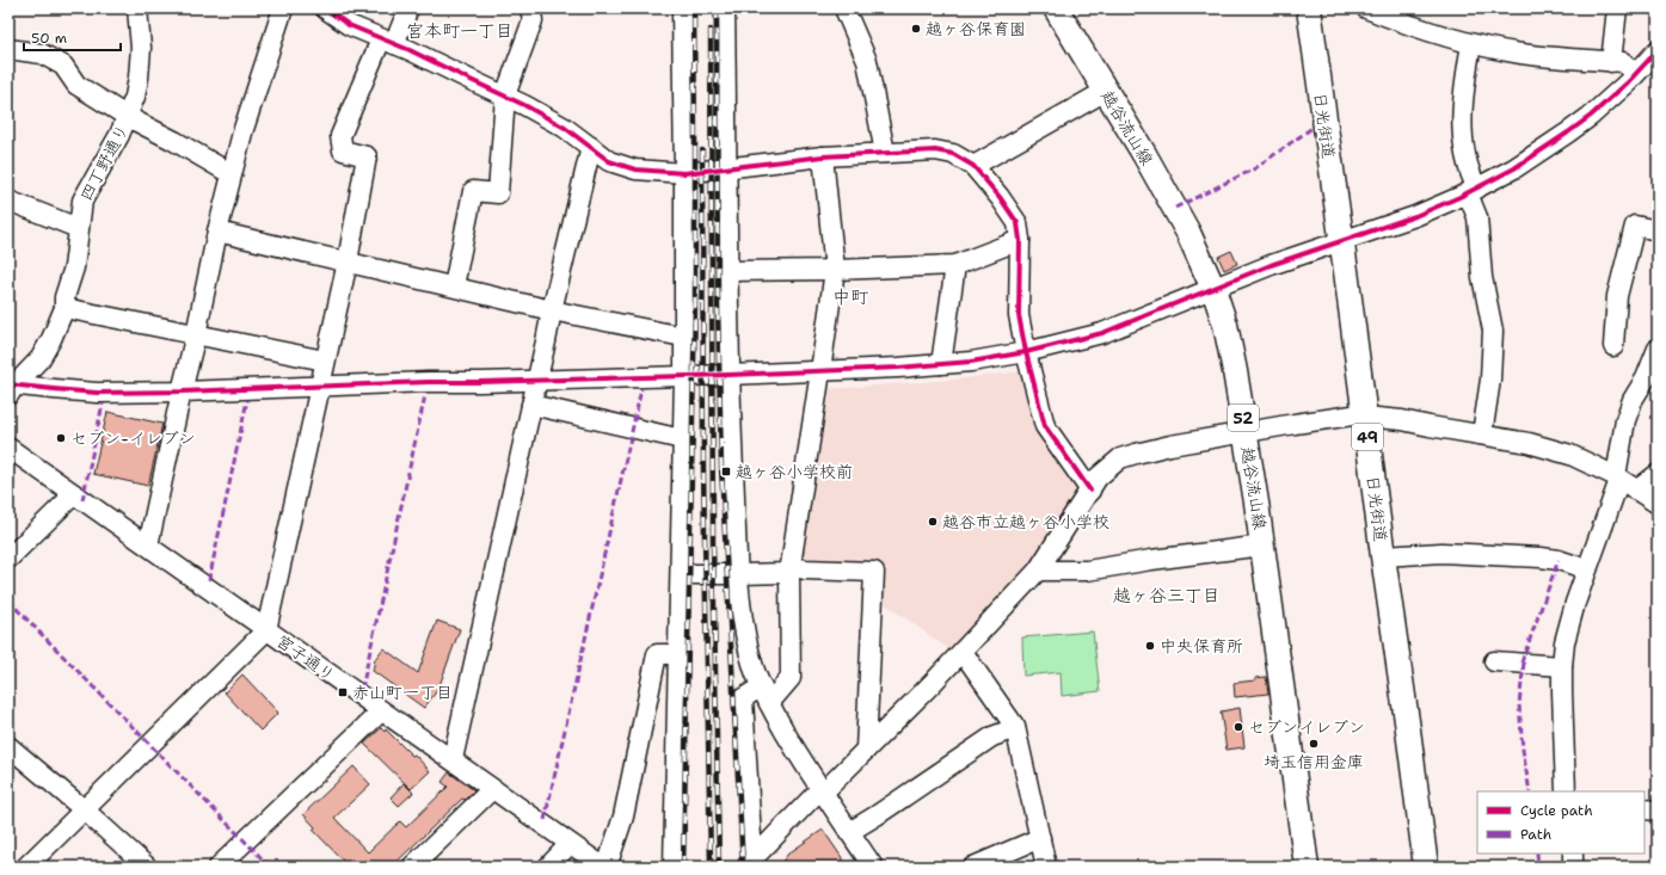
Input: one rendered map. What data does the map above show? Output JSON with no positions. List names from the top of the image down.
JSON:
{
  "streets": {
    "main road": [
      "日光街道",
      "越谷流山線",
      "52",
      "49"
    ],
    "street": ["四丁野通り", "宮子通り"]
  },
  "districts": ["宮本町一丁目", "中町", "越ヶ谷三丁目"],
  "places": {
    "other": [
      "越ヶ谷保育園",
      "セブン-イレブン",
      "越谷市立越ヶ谷小学校",
      "中央保育所",
      "セブンイレブン",
      "埼玉信用金庫"
    ],
    "transit": ["越ヶ谷小学校前", "赤山町一丁目"]
  },
  "legend": ["Cycle path", "Path"],
  "scale_bar": "50 m"
}
